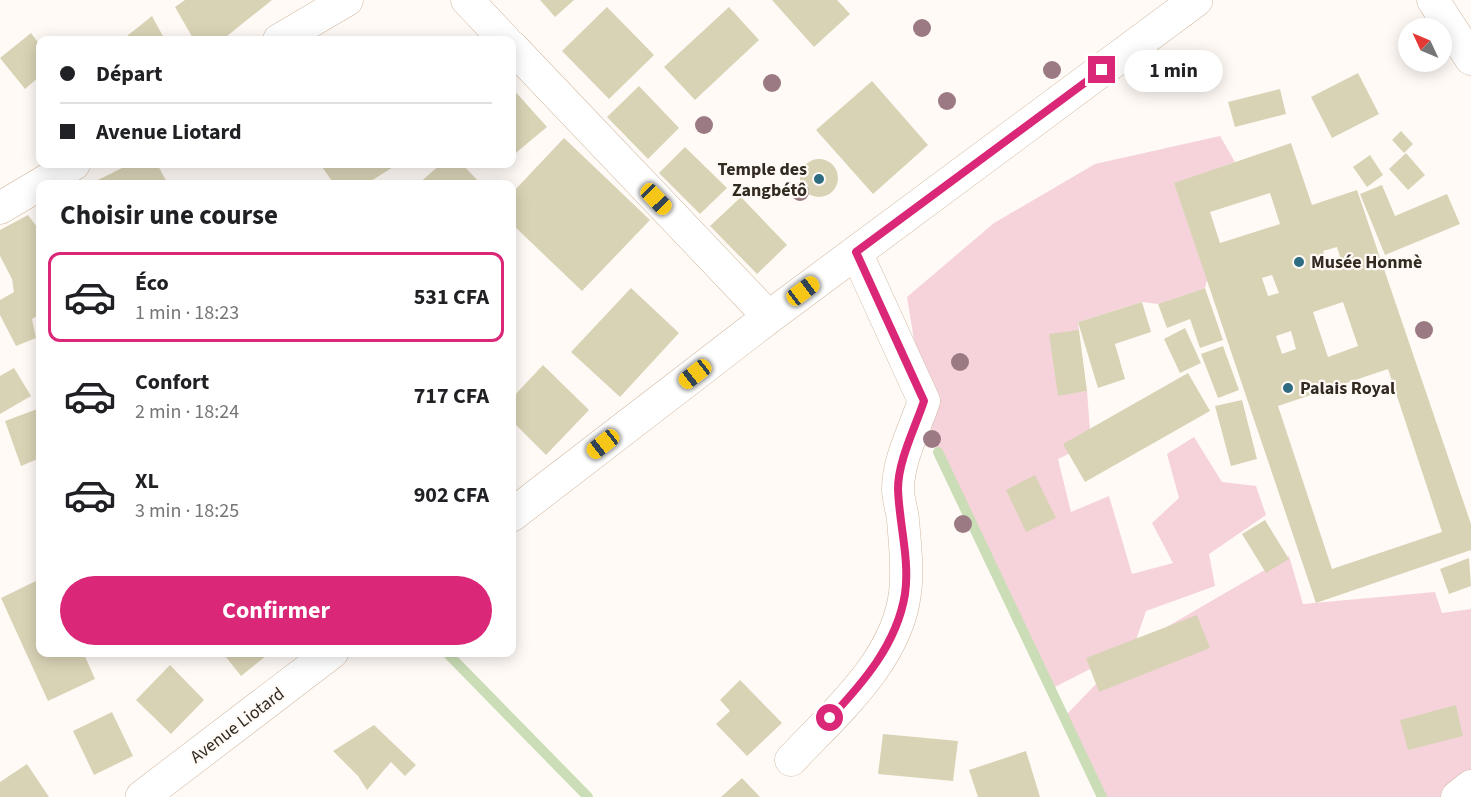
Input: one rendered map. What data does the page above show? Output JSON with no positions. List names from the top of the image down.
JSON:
{
  "streets": {
    "street": ["Avenue Liotard"]
  },
  "places": ["Temple des Zangbétô", "Musée Honmè", "Palais Royal"],
  "north": "top left",
  "page": {
    "banner": ["Départ", "Avenue Liotard"],
    "bubble": "1 min",
    "heading": "Choisir une course",
    "list": [
      {
        "name": "Éco",
        "note": "1 min · 18:23",
        "value": "531 CFA"
      },
      {
        "name": "Confort",
        "note": "2 min · 18:24",
        "value": "717 CFA"
      },
      {
        "name": "XL",
        "note": "3 min · 18:25",
        "value": "902 CFA"
      }
    ],
    "buttons": "Confirmer"
  }
}
